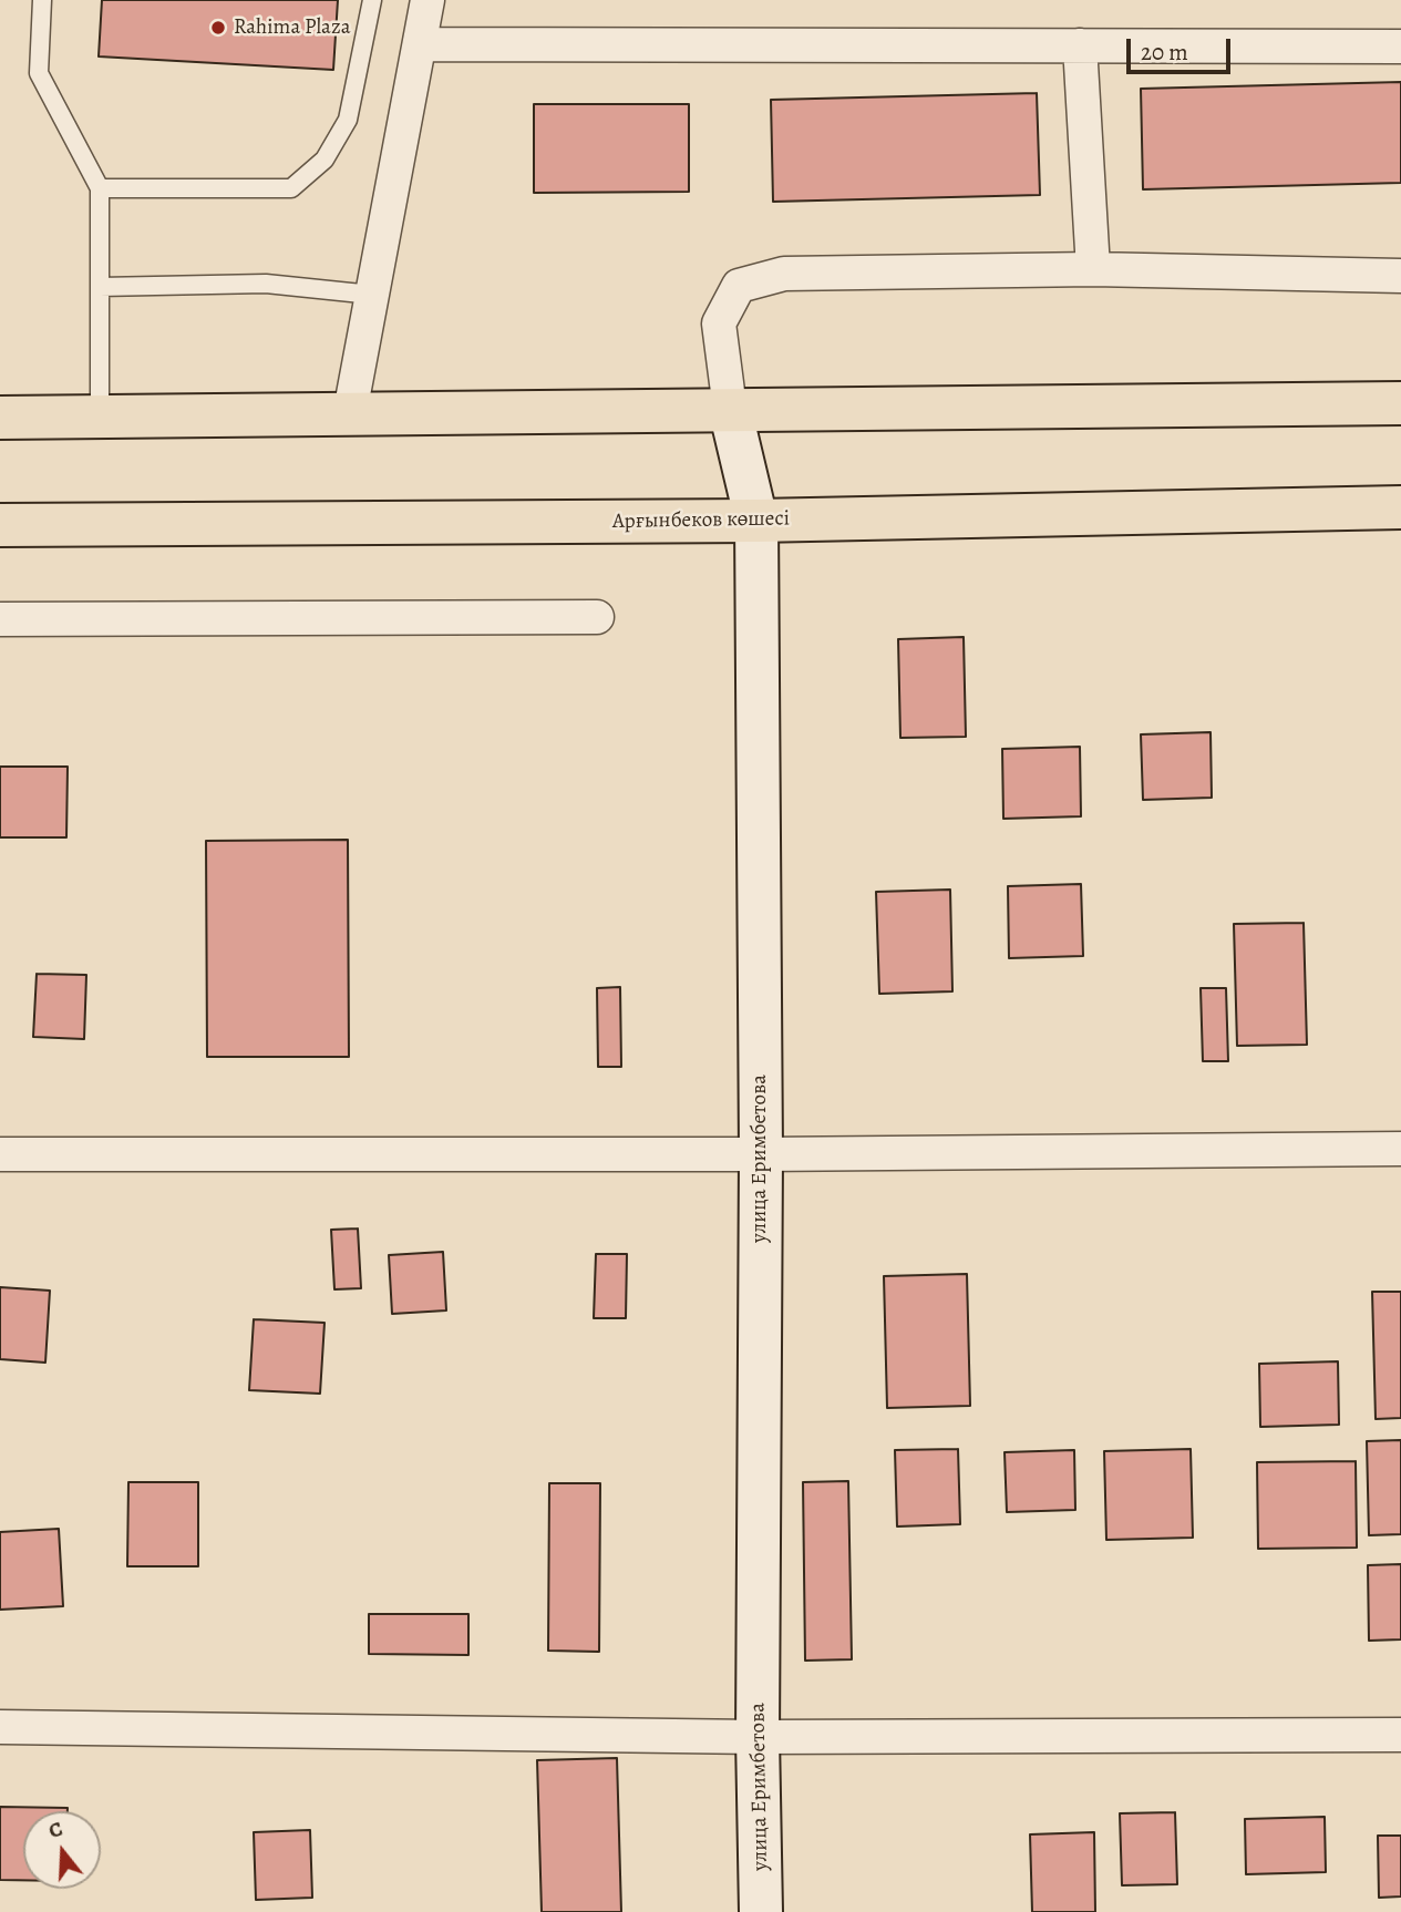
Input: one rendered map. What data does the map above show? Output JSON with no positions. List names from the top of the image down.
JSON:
{
  "streets": {
    "main road": ["Арғынбеков көшесі", "улица Еримбетова"]
  },
  "crossings": [
    ["Арғынбеков көшесі", "улица Еримбетова"]
  ],
  "places": ["Rahima Plaza"],
  "scale_bar": "20 m",
  "north": "top"
}
